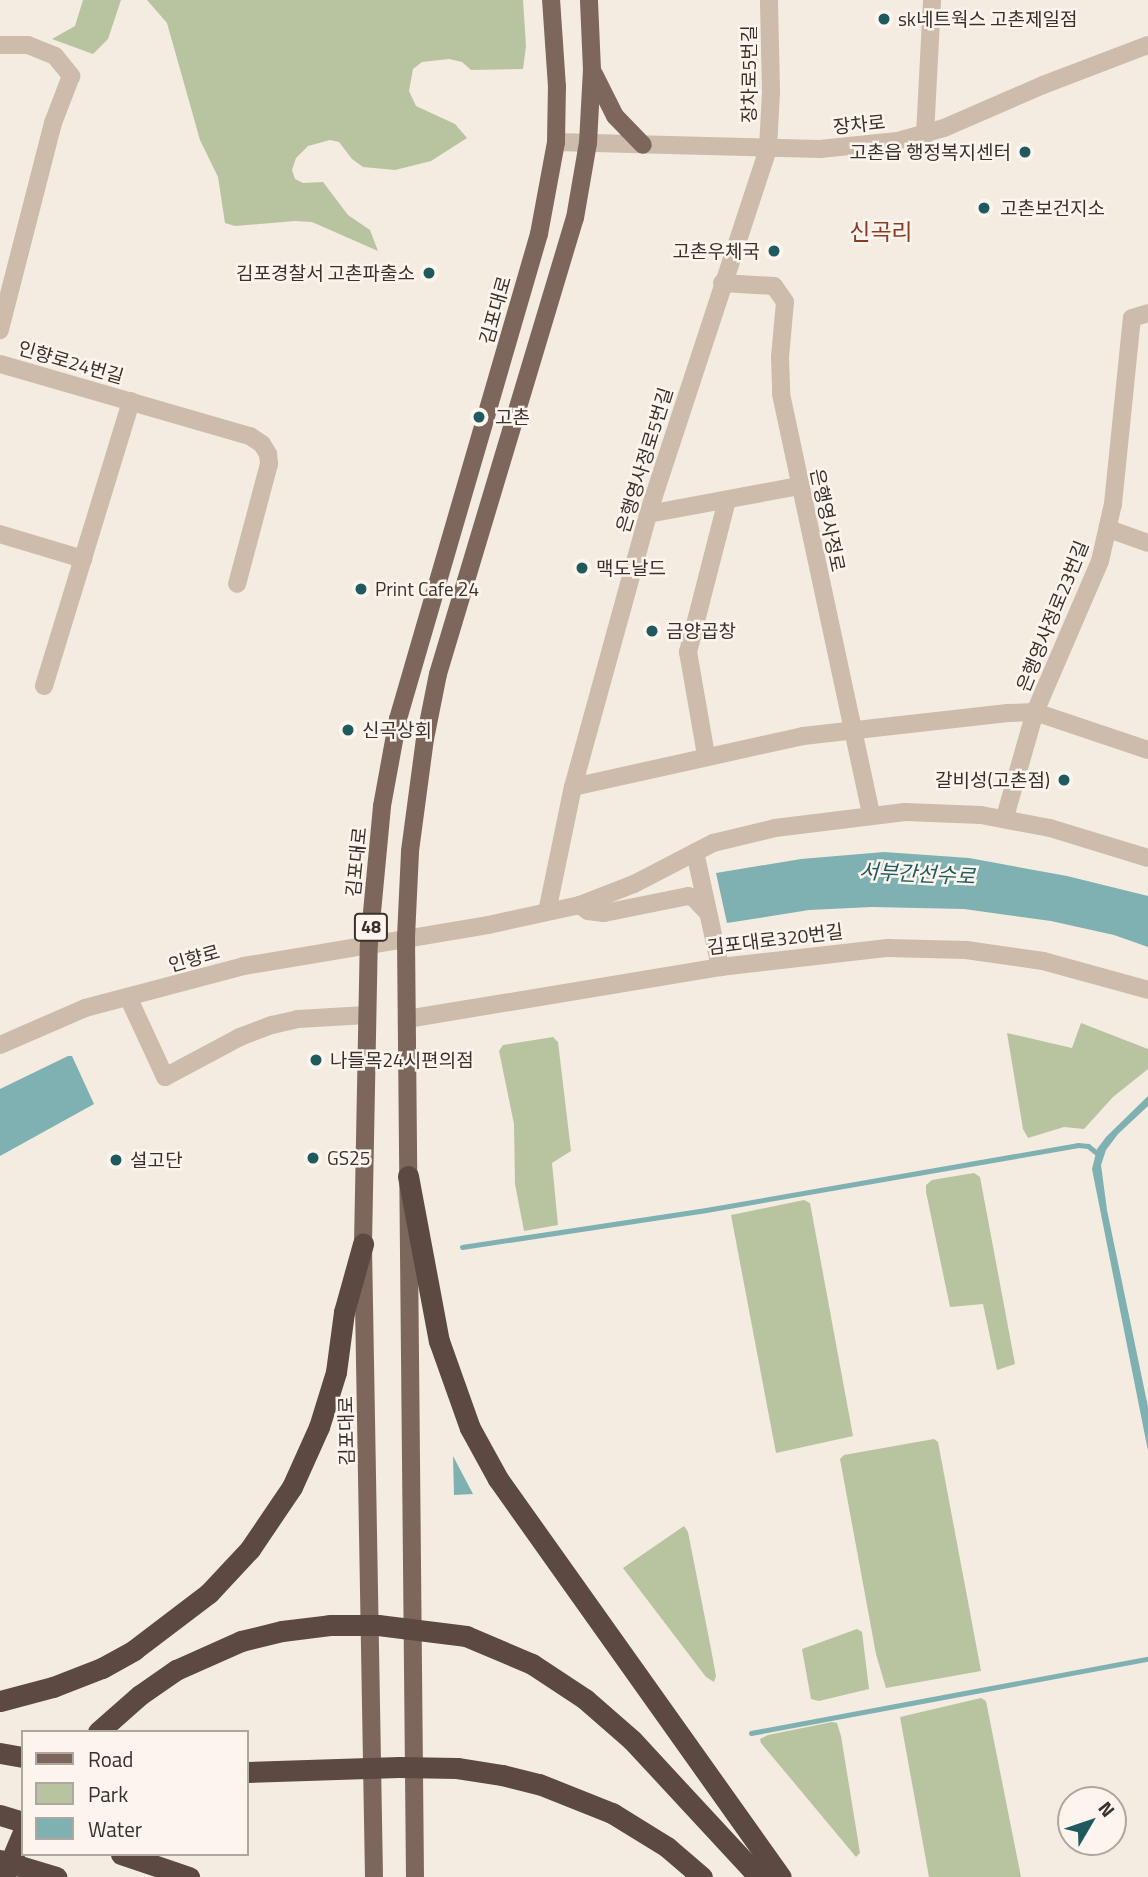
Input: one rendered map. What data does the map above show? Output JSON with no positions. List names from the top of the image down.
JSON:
{
  "streets": {
    "main road": ["김포대로", "48"],
    "street": [
      "장차로5번길",
      "장차로",
      "인향로24번길",
      "은행영사정로5번길",
      "은행영사정로",
      "은행영사정로23번길",
      "김포대로320번길",
      "인향로"
    ]
  },
  "crossings": [
    ["장차로5번길", "장차로"],
    ["장차로5번길", "은행영사정로5번길"],
    ["장차로", "김포대로"],
    ["장차로", "은행영사정로5번길"],
    ["장차로", "48"],
    ["김포대로", "인향로"],
    ["은행영사정로5번길", "은행영사정로"],
    ["48", "김포대로320번길"],
    ["48", "인향로"]
  ],
  "districts": ["신곡리"],
  "water": ["서부간선수로"],
  "places": [
    "sk네트웍스 고촌제일점",
    "고촌읍 행정복지센터",
    "고촌보건지소",
    "고촌우체국",
    "김포경찰서 고촌파출소",
    "고촌",
    "맥도날드",
    "Print Cafe 24",
    "금양곱창",
    "신곡상회",
    "갈비성(고촌점)",
    "나들목24시편의점",
    "GS25",
    "설고단"
  ],
  "legend": ["Road", "Park", "Water"],
  "north": "top right"
}
